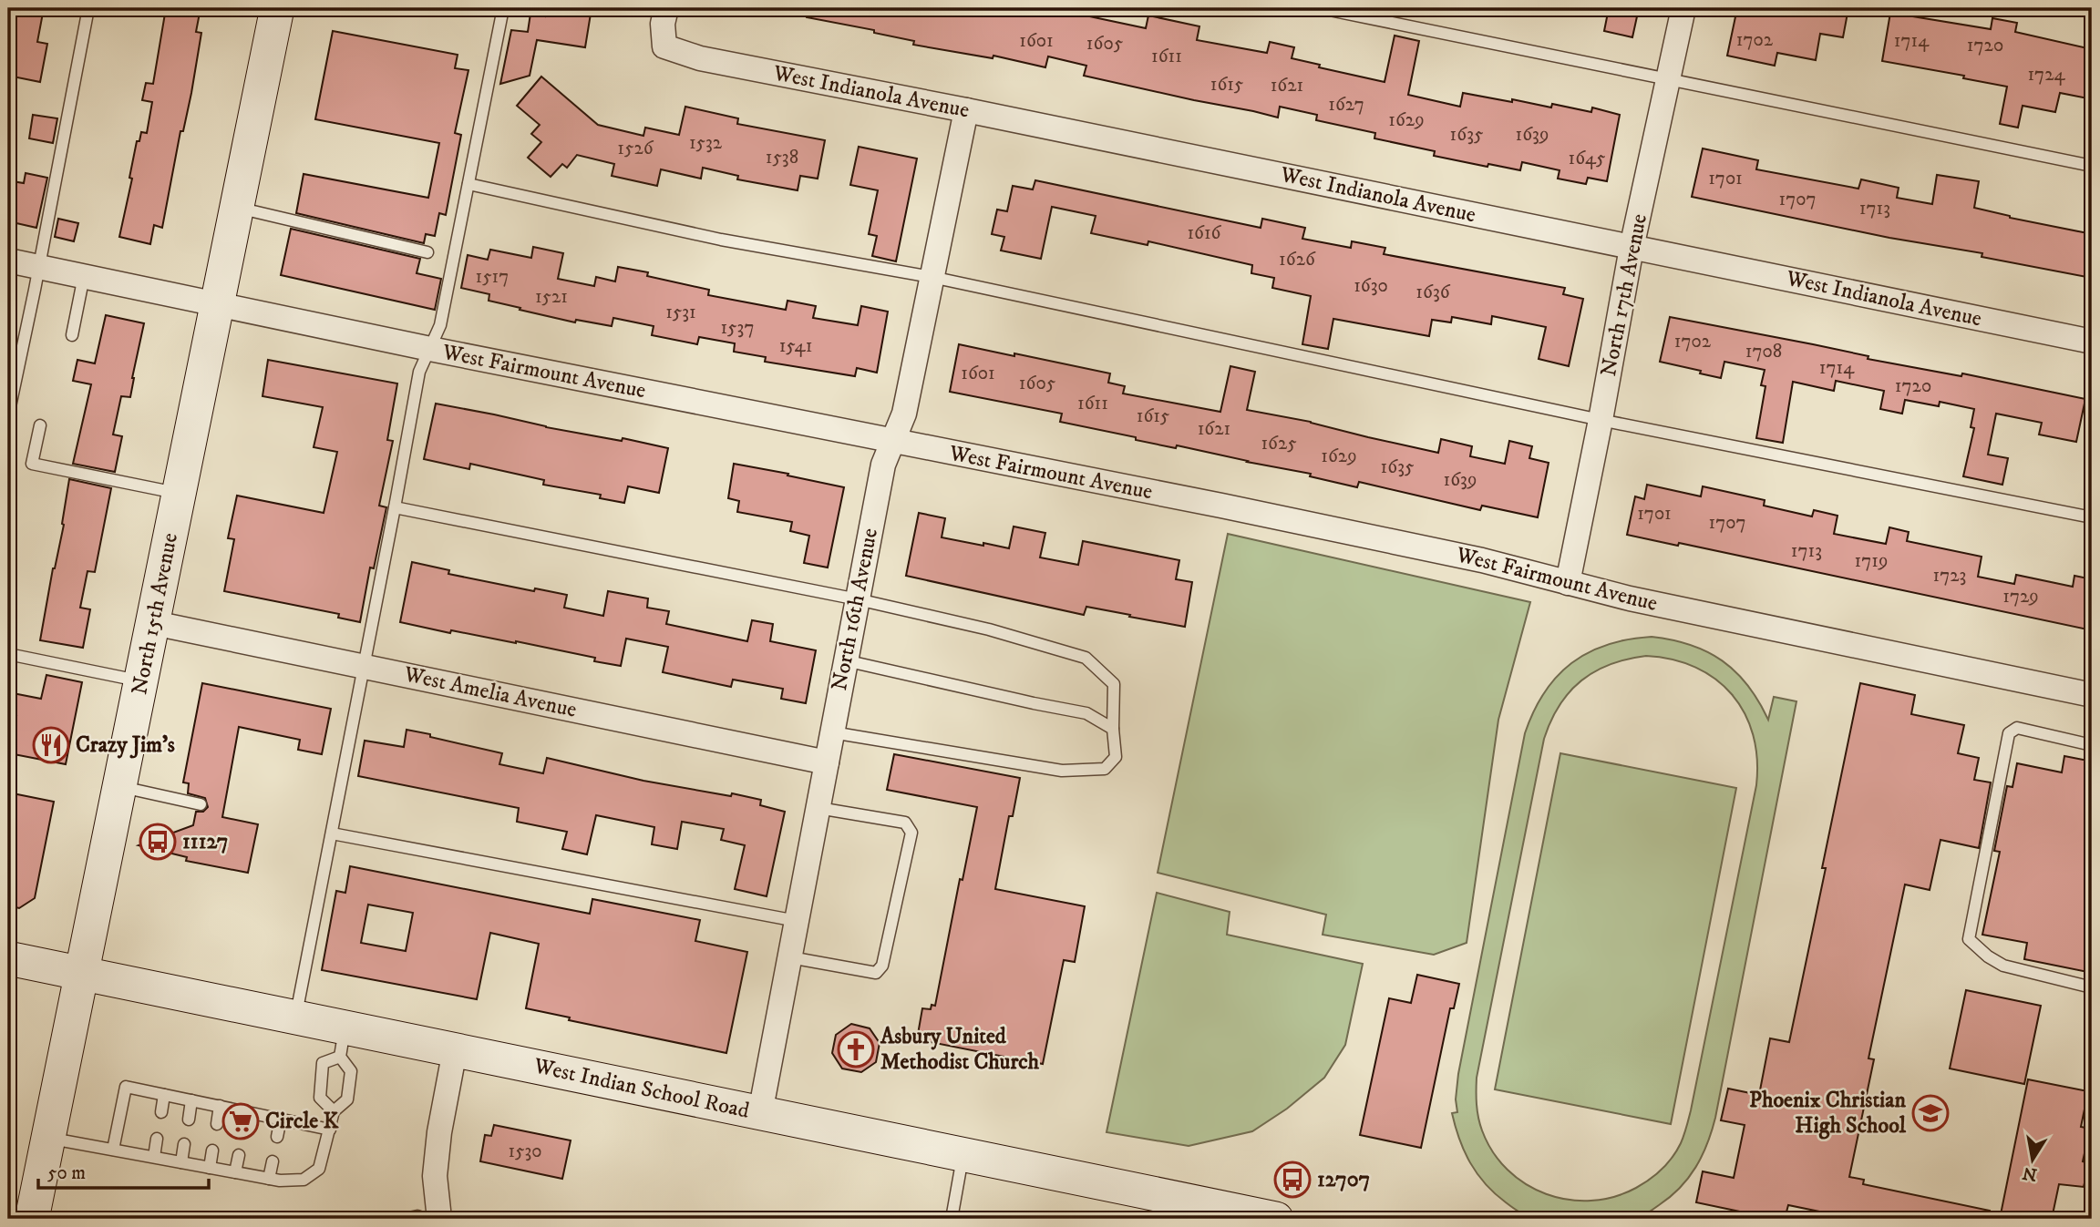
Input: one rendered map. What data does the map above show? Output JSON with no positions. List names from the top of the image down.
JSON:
{
  "streets": {
    "main road": ["North 15th Avenue", "West Indian School Road"],
    "street": [
      "West Indianola Avenue",
      "North 17th Avenue",
      "West Fairmount Avenue",
      "North 16th Avenue",
      "West Amelia Avenue"
    ]
  },
  "crossings": [
    ["West Indianola Avenue", "North 17th Avenue"],
    ["West Indianola Avenue", "North 16th Avenue"],
    ["North 17th Avenue", "West Fairmount Avenue"],
    ["West Fairmount Avenue", "North 16th Avenue"],
    ["West Fairmount Avenue", "North 15th Avenue"],
    ["North 16th Avenue", "West Amelia Avenue"],
    ["North 16th Avenue", "West Indian School Road"],
    ["North 15th Avenue", "West Amelia Avenue"],
    ["North 15th Avenue", "West Indian School Road"]
  ],
  "places": {
    "restaurant": ["Crazy Jim's"],
    "bus stop": ["11127", "12707"],
    "church": ["Asbury United Methodist Church"],
    "school or university": ["Phoenix Christian High School"],
    "supermarket": ["Circle K"]
  },
  "house_numbers": [
    "1702",
    "1601",
    "1714",
    "1605",
    "1720",
    "1611",
    "1724",
    "1615",
    "1621",
    "1627",
    "1629",
    "1635",
    "1639",
    "1532",
    "1526",
    "1538",
    "1645",
    "1701",
    "1707",
    "1713",
    "1616",
    "1626",
    "1517",
    "1630",
    "1636",
    "1521",
    "1531",
    "1537",
    "1702",
    "1541",
    "1708",
    "1714",
    "1601",
    "1605",
    "1720",
    "1611",
    "1615",
    "1621",
    "1625",
    "1629",
    "1635",
    "1639",
    "1701",
    "1707",
    "1713",
    "1719",
    "1723",
    "1729",
    "1530"
  ],
  "scale_bar": "50 m",
  "north": "bottom"
}
